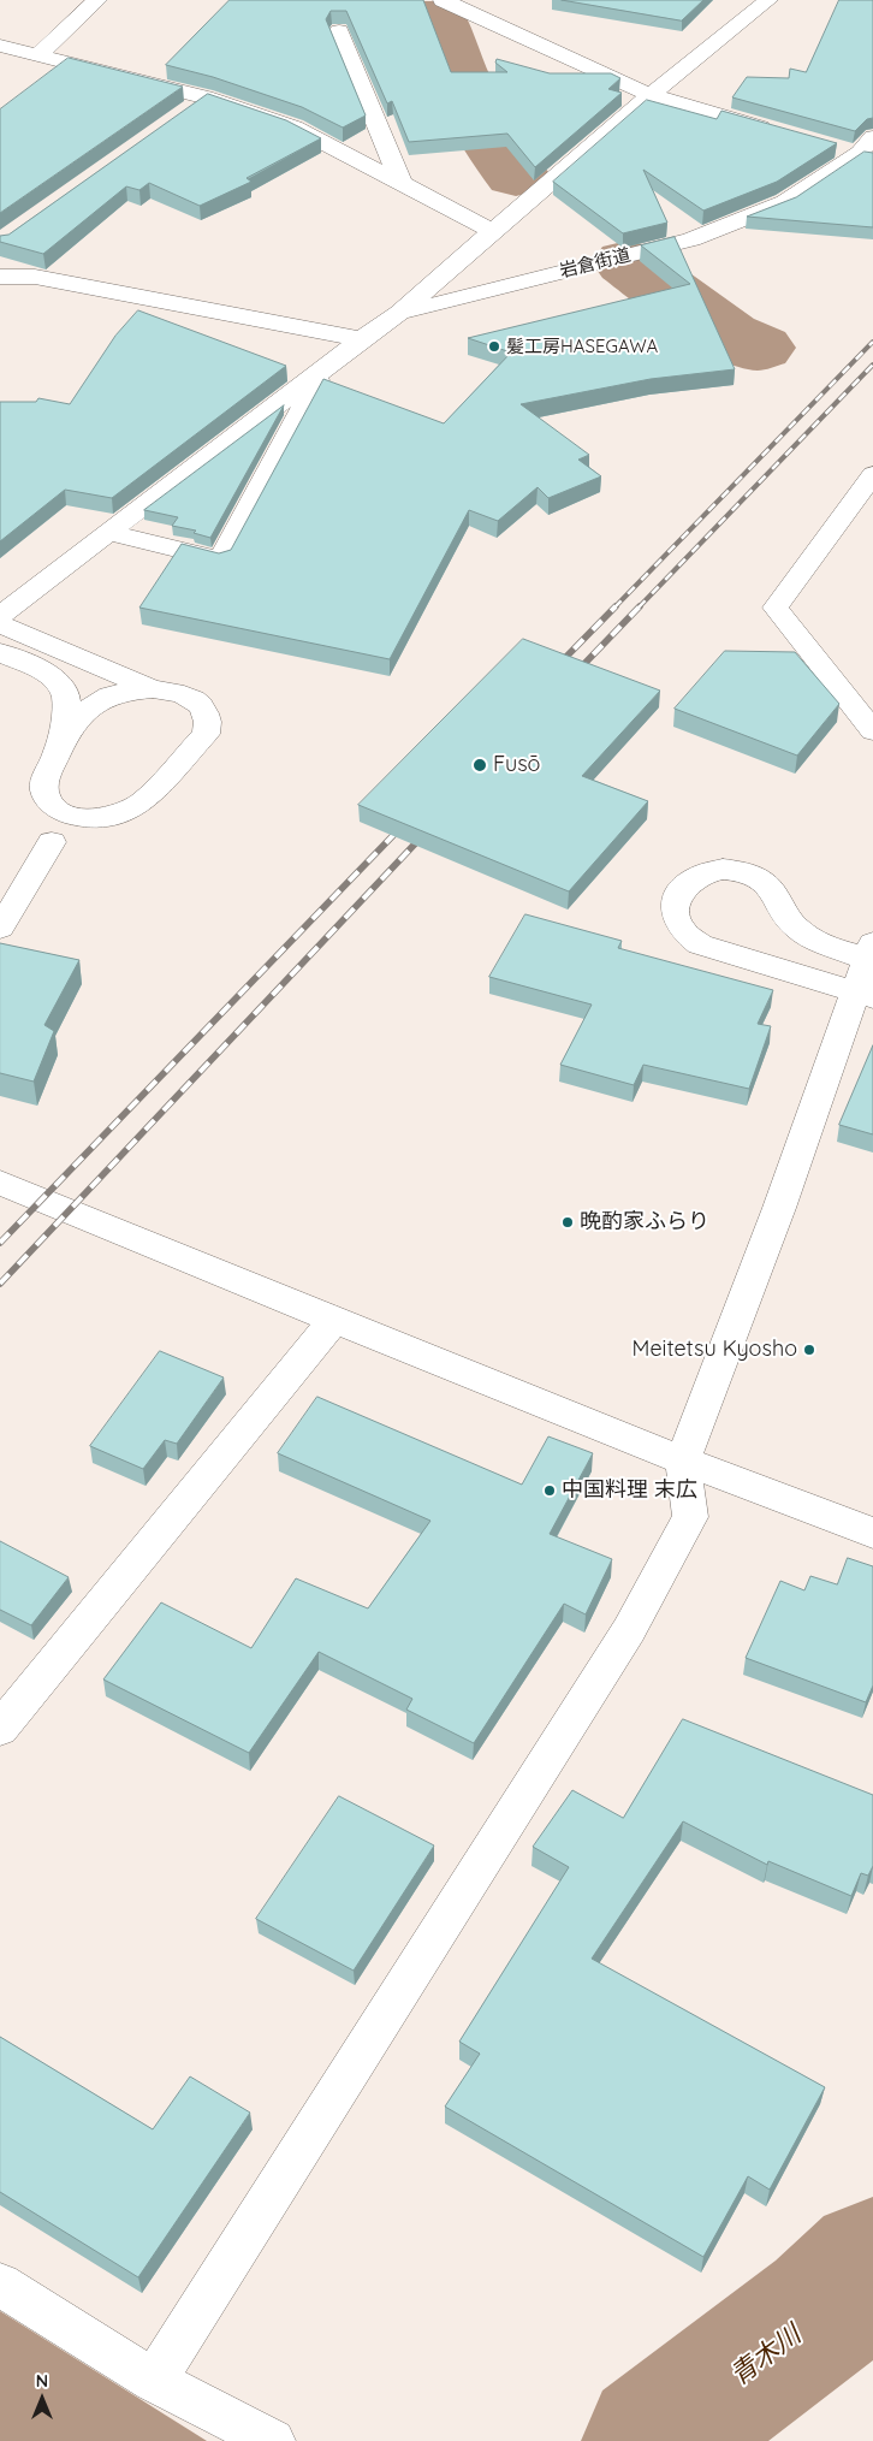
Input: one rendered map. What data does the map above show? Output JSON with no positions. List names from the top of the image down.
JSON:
{
  "streets": {
    "street": ["岩倉街道"]
  },
  "water": ["青木川"],
  "places": [
    "髪工房HASEGAWA",
    "Fusō",
    "晩酌家ふらり",
    "Meitetsu Kyosho",
    "中国料理 末広"
  ],
  "north": "top"
}
